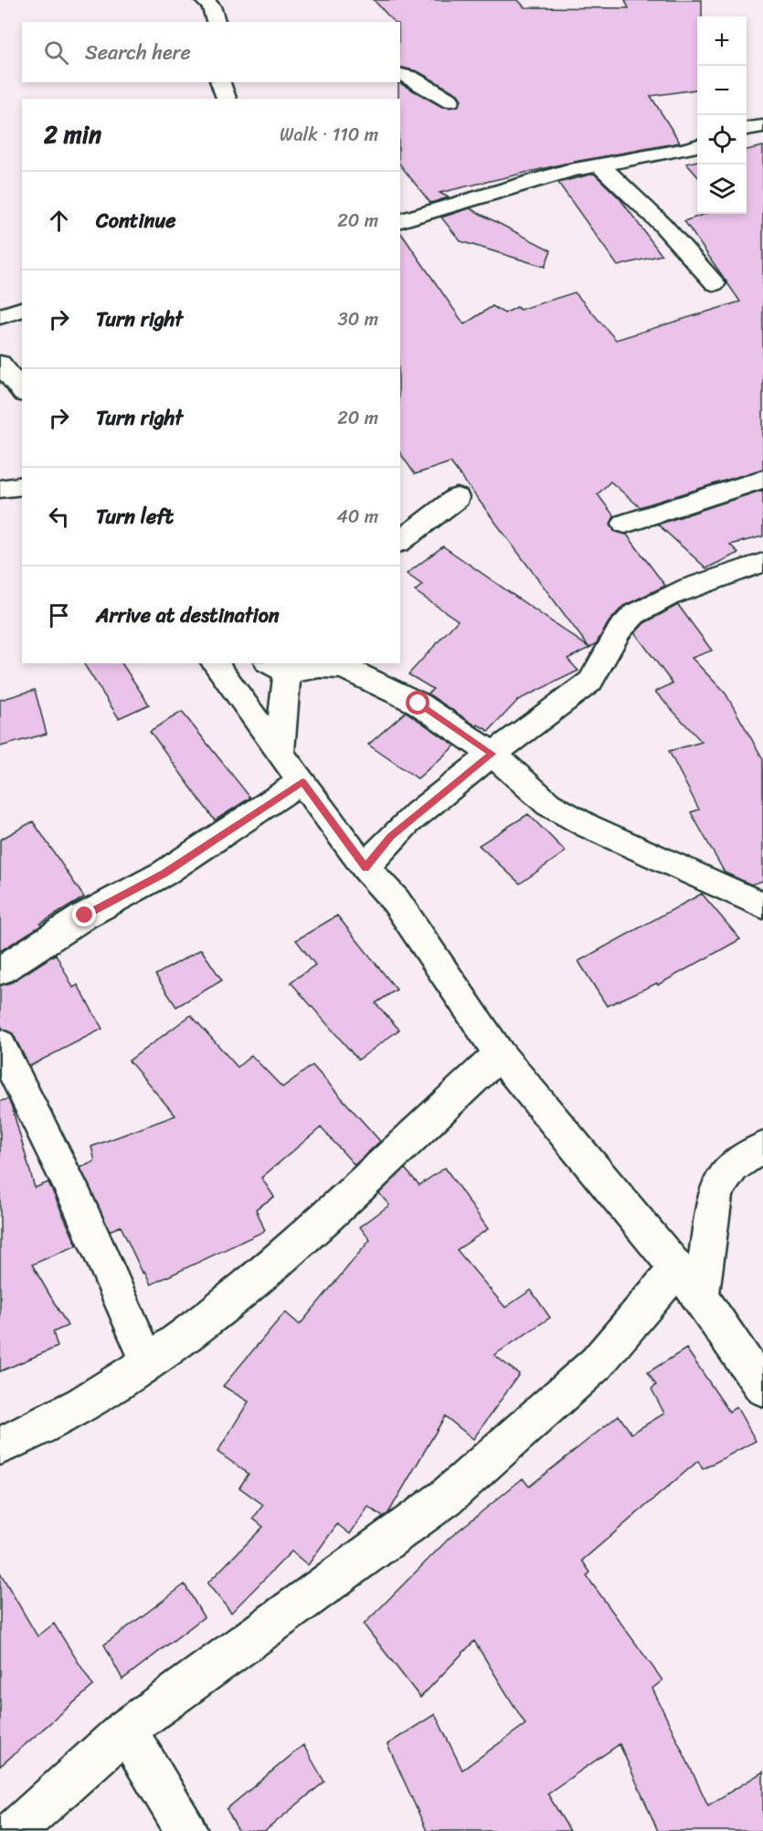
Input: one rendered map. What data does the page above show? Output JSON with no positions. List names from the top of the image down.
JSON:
{
  "page": {
    "map_buttons": ["+", "−"],
    "search": "Search here",
    "heading": ["2 min", "Walk · 110 m"],
    "list": [
      ["Continue", "20 m"],
      ["Turn right", "30 m"],
      ["Turn right", "20 m"],
      ["Turn left", "40 m"],
      "Arrive at destination"
    ]
  }
}
